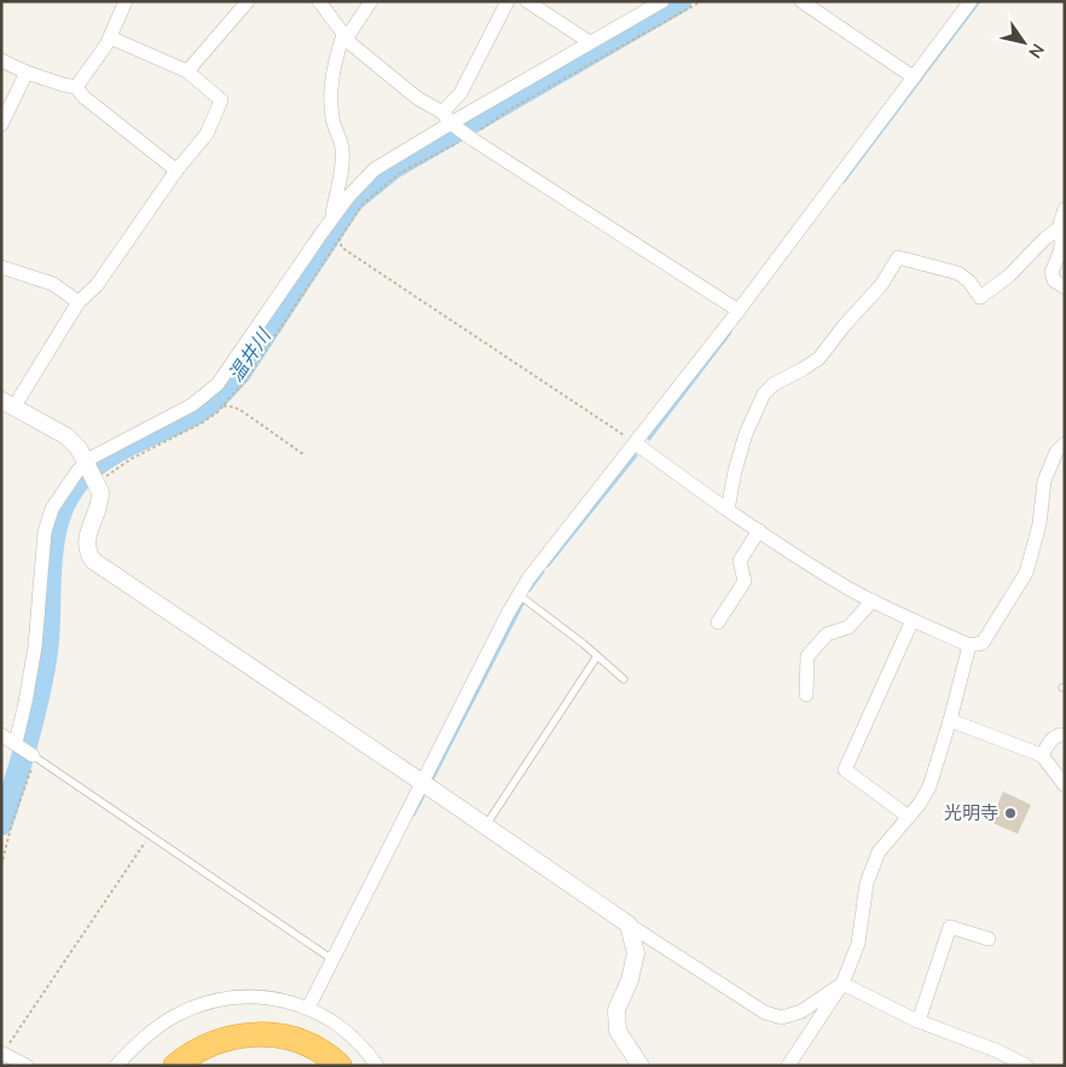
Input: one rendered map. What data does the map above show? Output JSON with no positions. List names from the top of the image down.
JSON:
{
  "water": ["温井川"],
  "places": ["光明寺"],
  "north": "bottom right"
}
